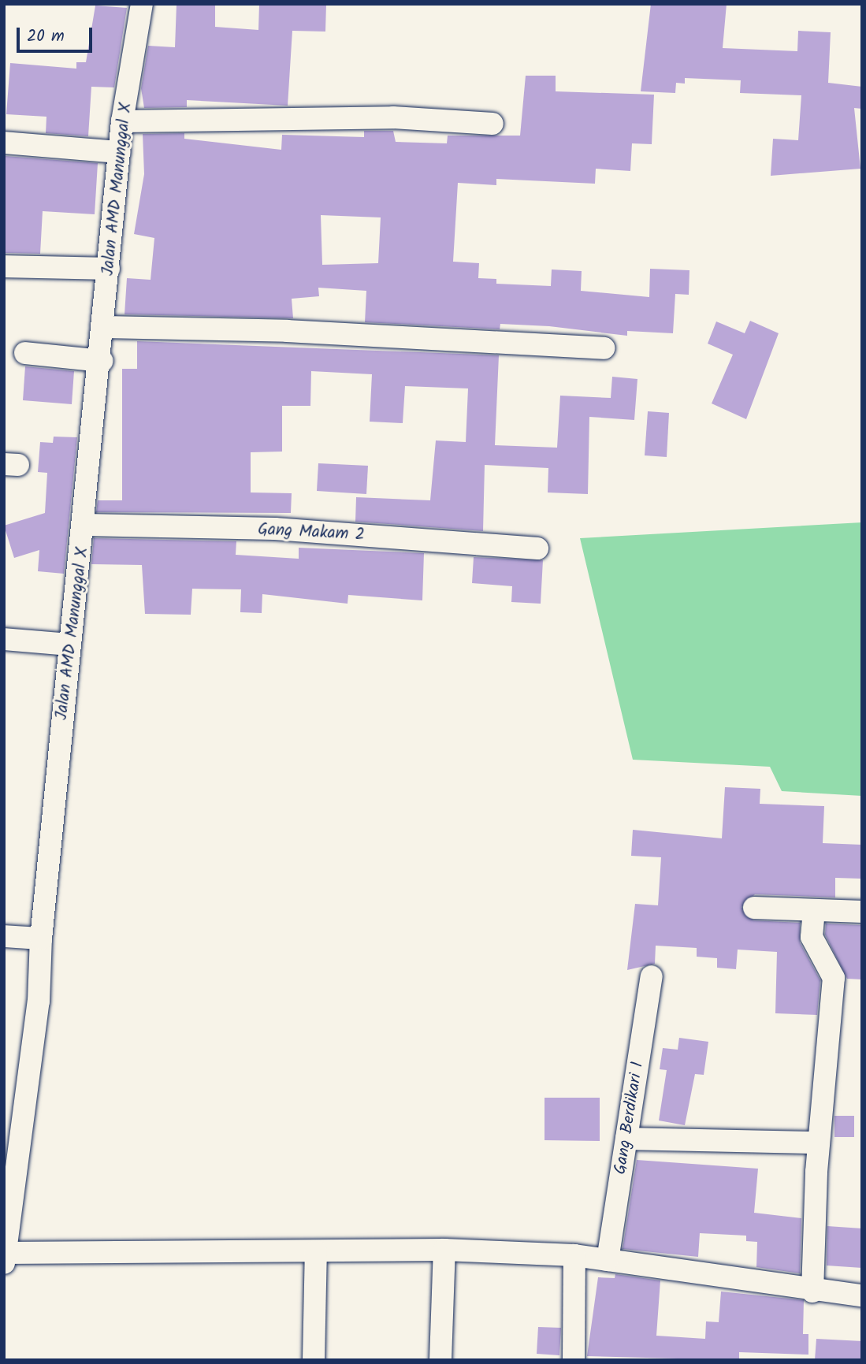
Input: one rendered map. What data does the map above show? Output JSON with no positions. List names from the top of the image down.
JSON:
{
  "streets": {
    "street": ["Jalan AMD Manunggal X", "Gang Makam 2", "Gang Berdikari 1"]
  },
  "crossings": [
    ["Jalan AMD Manunggal X", "Gang Makam 2"]
  ],
  "scale_bar": "20 m"
}
